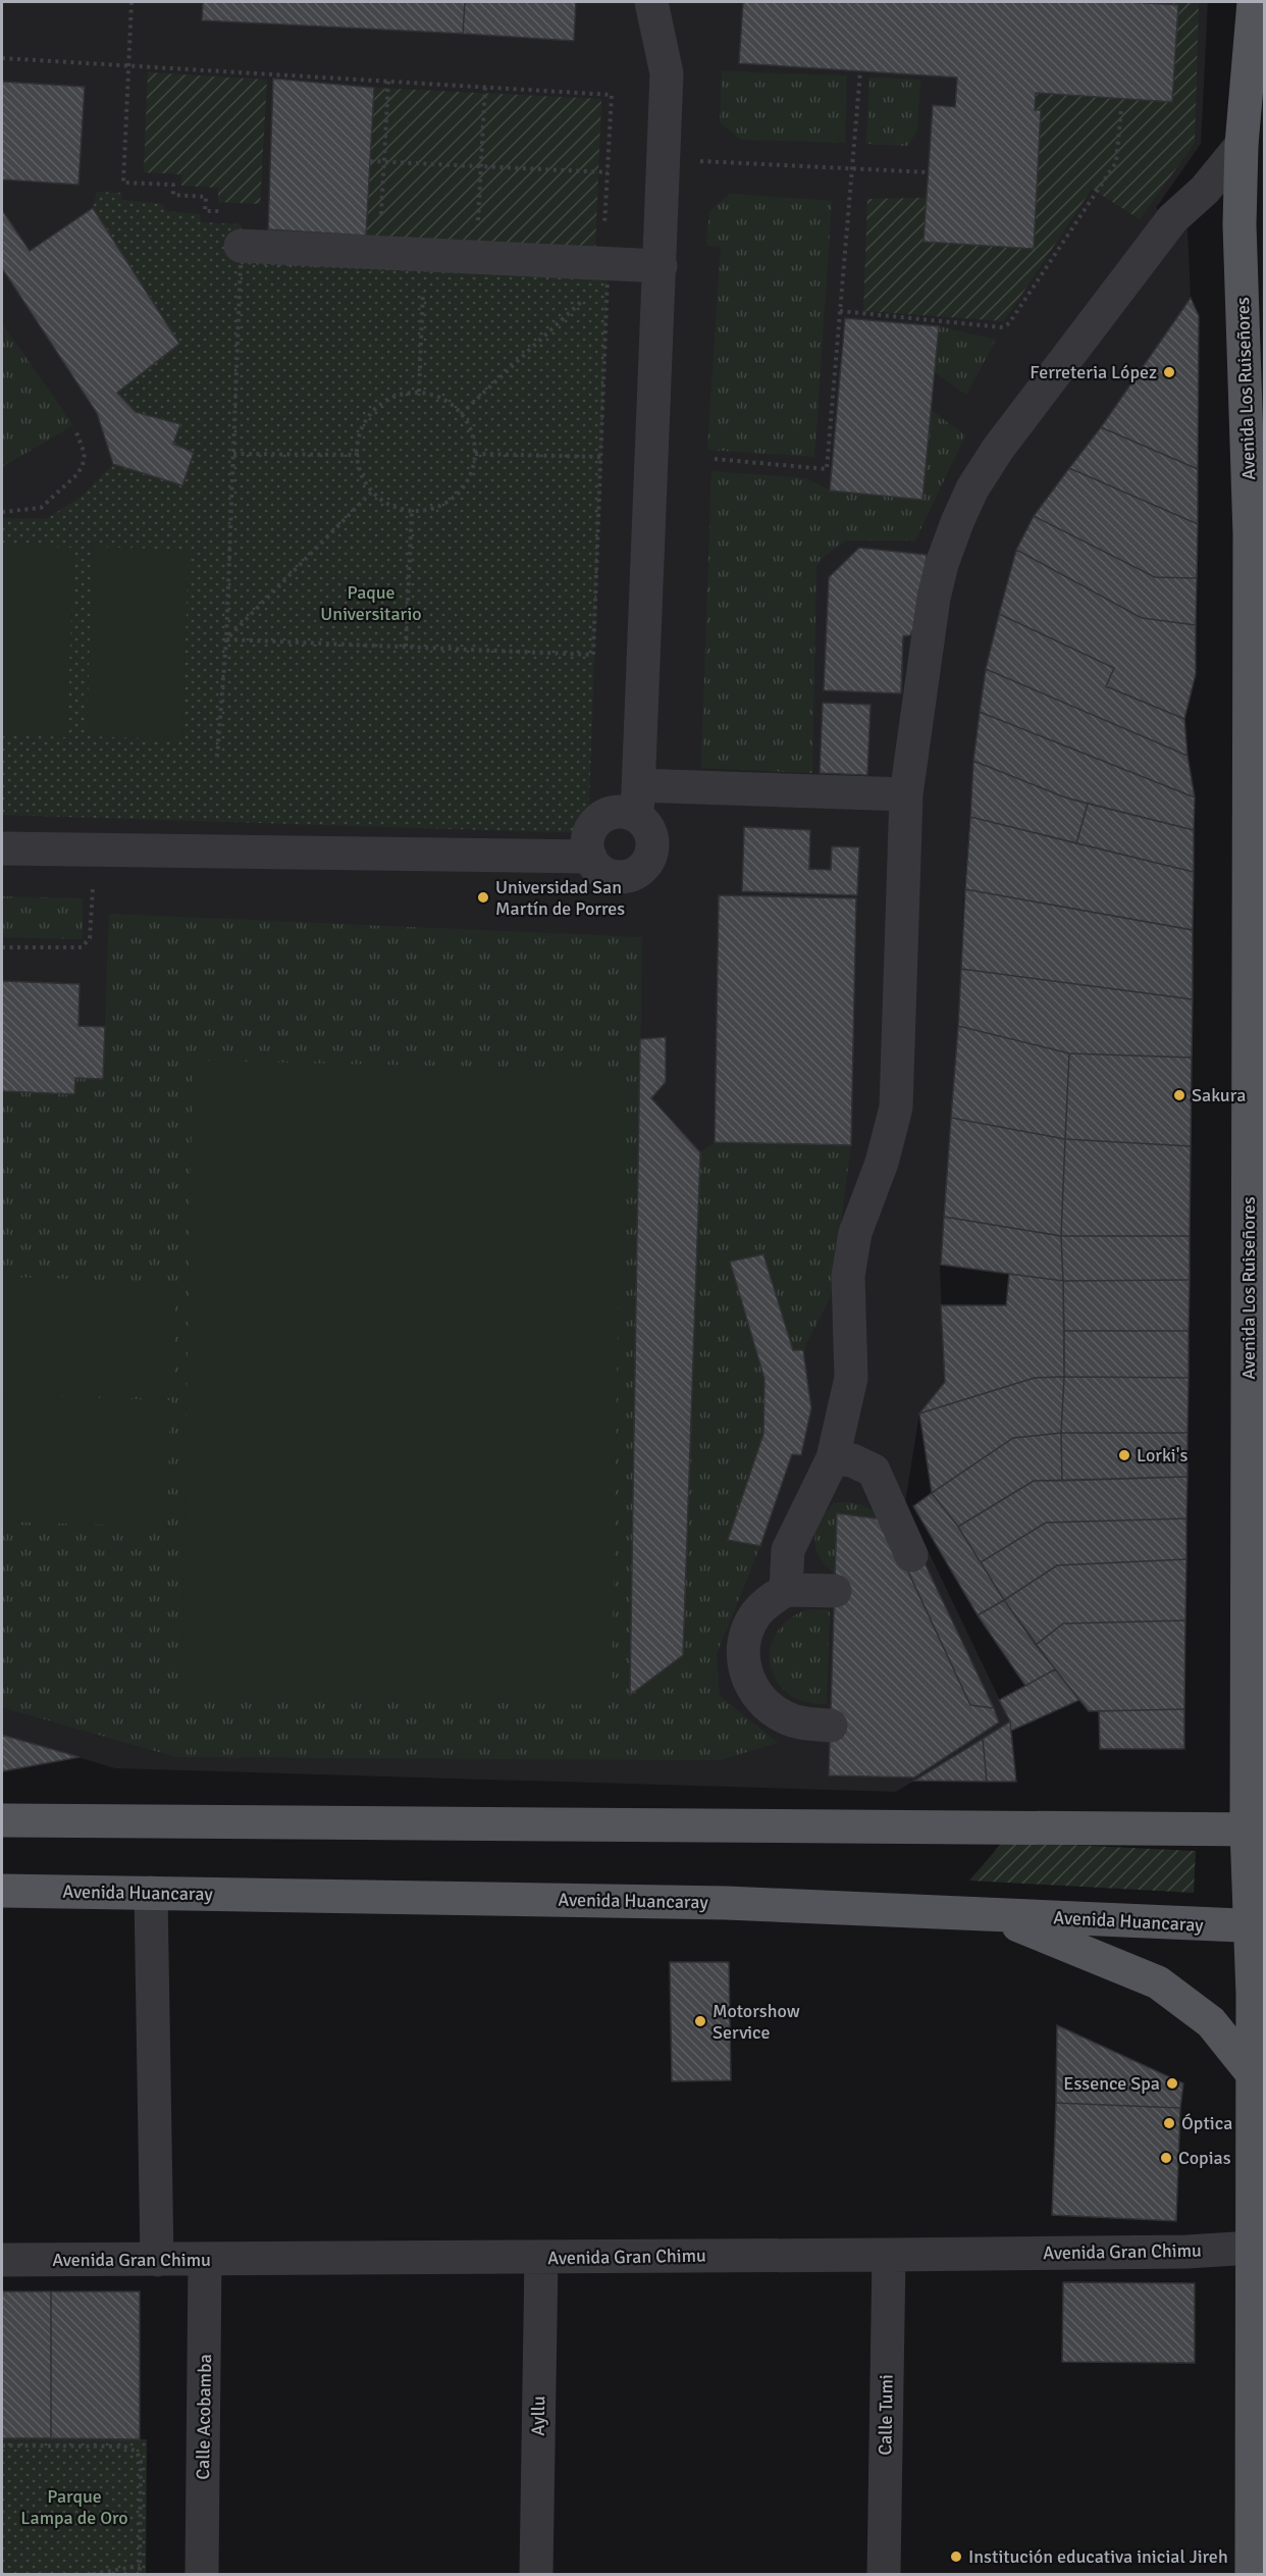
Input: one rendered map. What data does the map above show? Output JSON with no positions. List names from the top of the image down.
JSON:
{
  "streets": {
    "main road": ["Avenida Los Ruiseñores", "Avenida Huancaray"],
    "street": [
      "Avenida Gran Chimu",
      "Calle Tumi",
      "Ayllu",
      "Calle Acobamba"
    ]
  },
  "crossings": [
    ["Avenida Los Ruiseñores", "Avenida Huancaray"],
    ["Avenida Los Ruiseñores", "Avenida Gran Chimu"],
    ["Avenida Gran Chimu", "Calle Tumi"],
    ["Avenida Gran Chimu", "Ayllu"],
    ["Avenida Gran Chimu", "Calle Acobamba"]
  ],
  "parks": ["Paque Universitario", "Parque Lampa de Oro"],
  "places": [
    "Ferreteria López",
    "Universidad San Martín de Porres",
    "Sakura",
    "Lorki's",
    "Motorshow Service",
    "Essence Spa",
    "Óptica",
    "Copias",
    "Institución educativa inicial Jireh"
  ]
}
